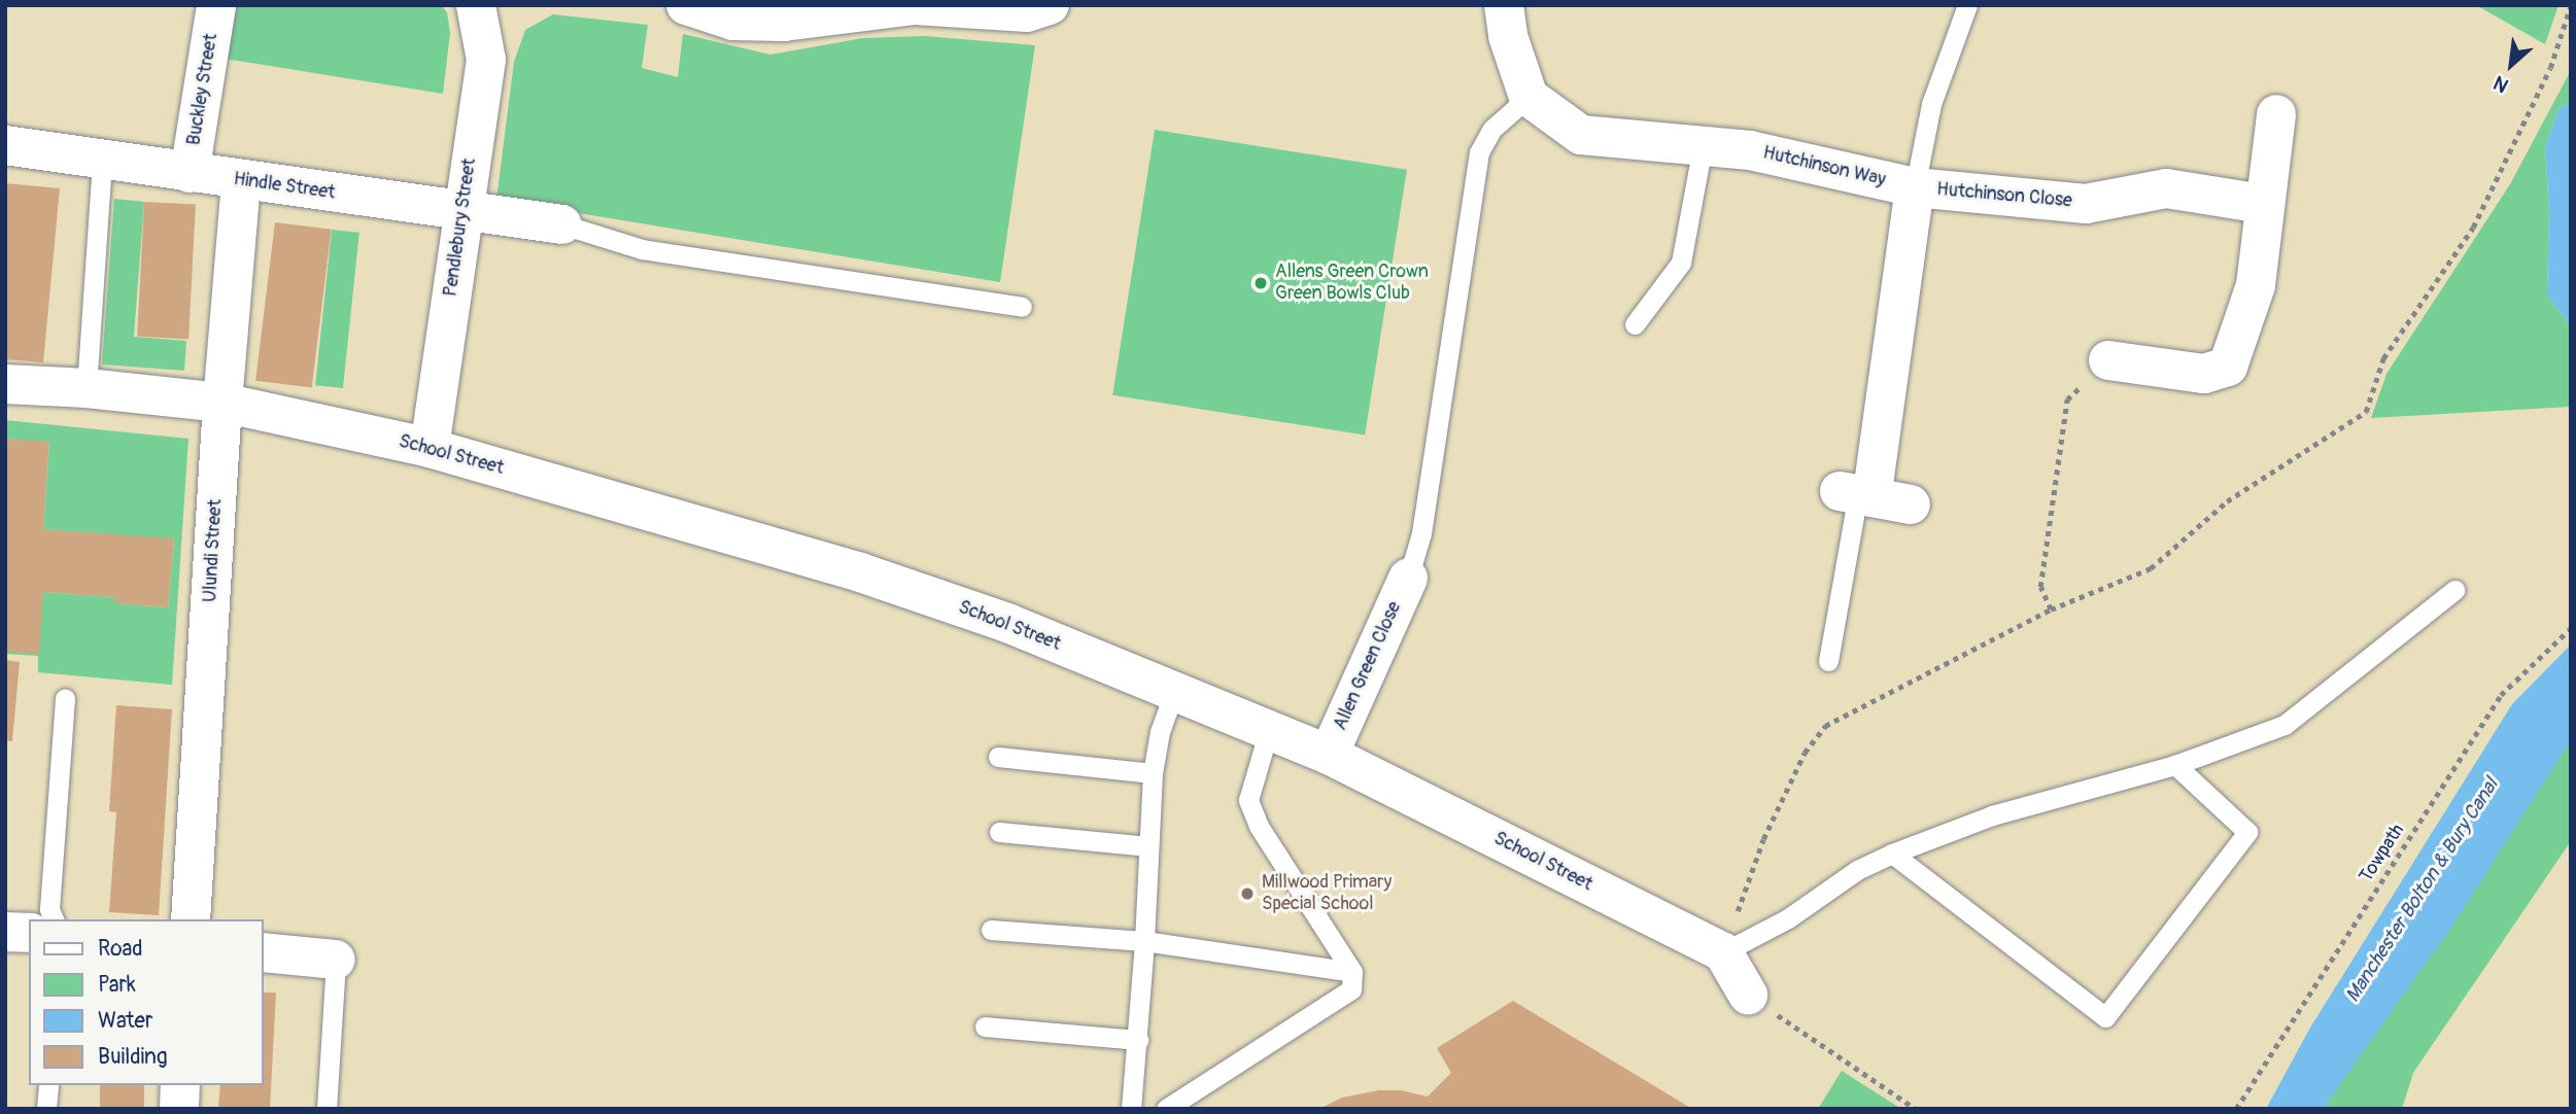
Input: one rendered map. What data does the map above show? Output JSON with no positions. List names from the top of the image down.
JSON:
{
  "streets": {
    "street": [
      "Buckley Street",
      "Hutchinson Way",
      "Hindle Street",
      "Hutchinson Close",
      "Pendlebury Street",
      "School Street",
      "Ulundi Street",
      "Allen Green Close"
    ],
    "path": ["Towpath"]
  },
  "crossings": [
    ["Buckley Street", "Hindle Street"],
    ["Hutchinson Way", "Hutchinson Close"],
    ["Hindle Street", "Pendlebury Street"],
    ["Hindle Street", "Ulundi Street"],
    ["Pendlebury Street", "School Street"],
    ["School Street", "Ulundi Street"],
    ["School Street", "Allen Green Close"]
  ],
  "water": ["Manchester Bolton & Bury Canal"],
  "places": ["Allens Green Crown Green Bowls Club", "Millwood Primary Special School"],
  "legend": [
    "Road",
    "Park",
    "Water",
    "Building"
  ],
  "north": "bottom left"
}
